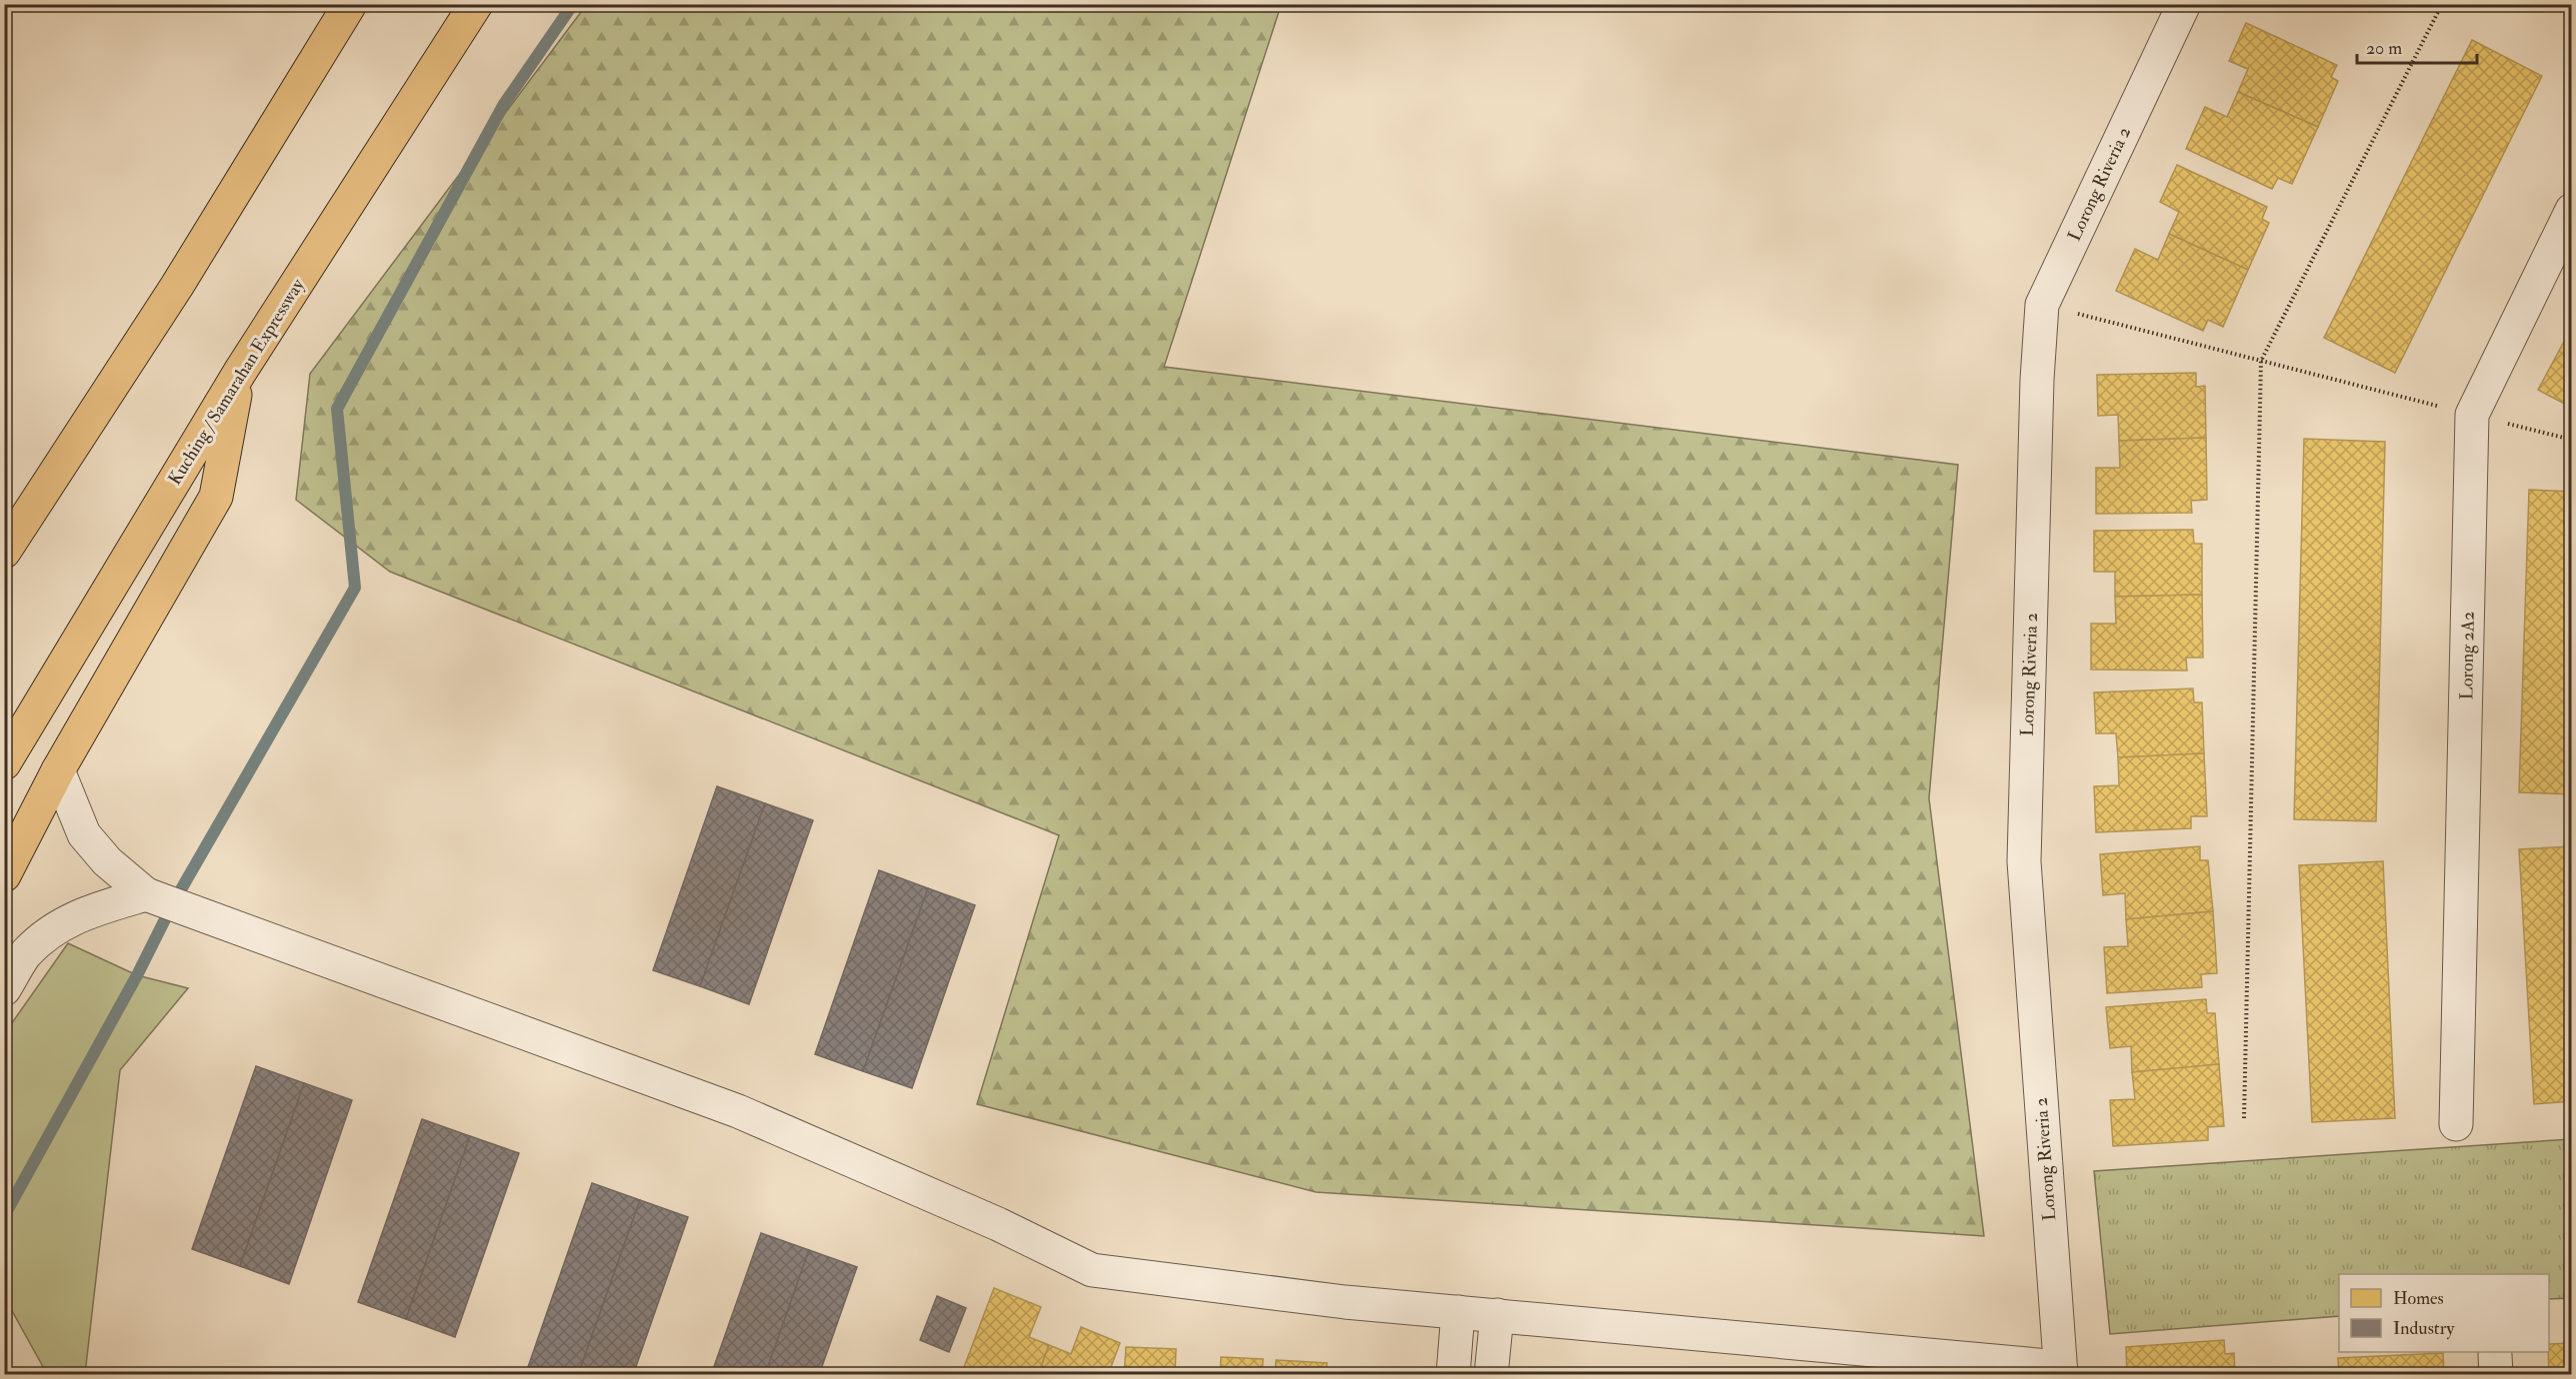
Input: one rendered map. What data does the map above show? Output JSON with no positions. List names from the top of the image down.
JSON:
{
  "streets": {
    "highway": ["Kuching / Samarahan Expressway"],
    "street": ["Lorong Riveria 2", "Lorong 2A2"]
  },
  "legend": ["Homes", "Industry"],
  "scale_bar": "20 m"
}
